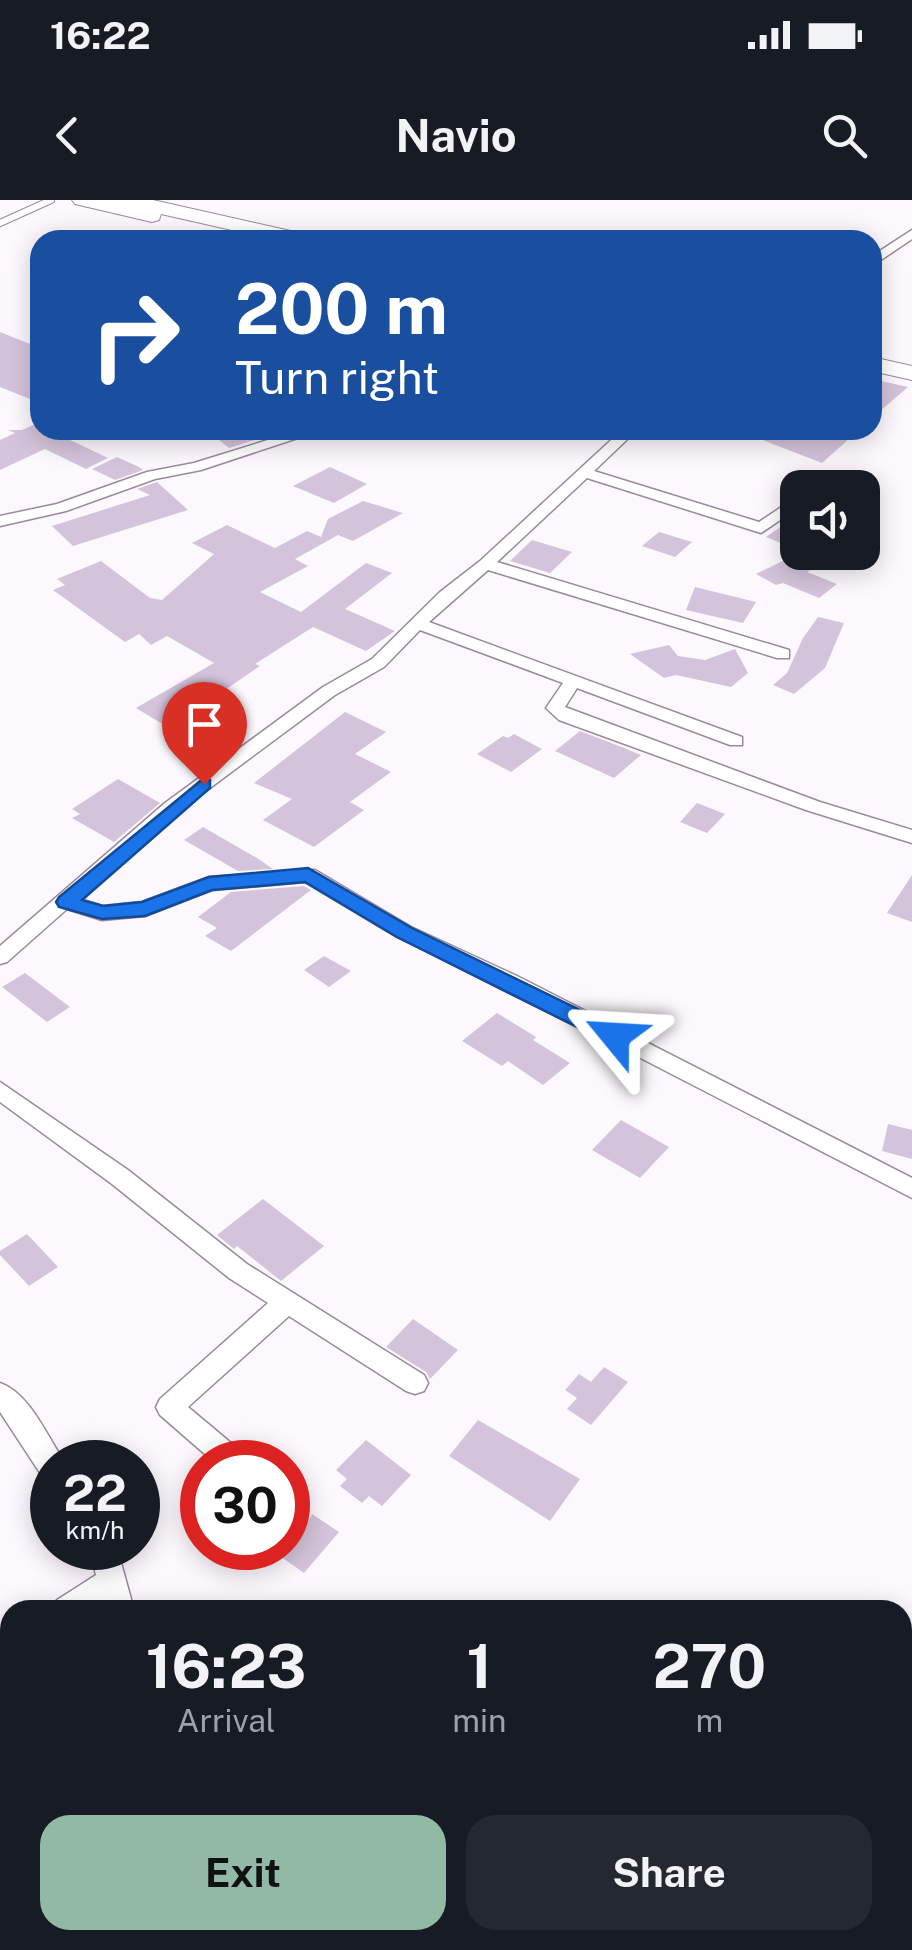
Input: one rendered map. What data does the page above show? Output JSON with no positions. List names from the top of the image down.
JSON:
{
  "page": {
    "status": "16:22",
    "header": "Navio",
    "turn": ["200 m", "Turn right"],
    "speed": "22 km/h",
    "limit": "30",
    "eta": [
      "16:23",
      "Arrival",
      "1",
      "min",
      "270",
      "m"
    ],
    "buttons": ["Exit", "Share"]
  }
}
